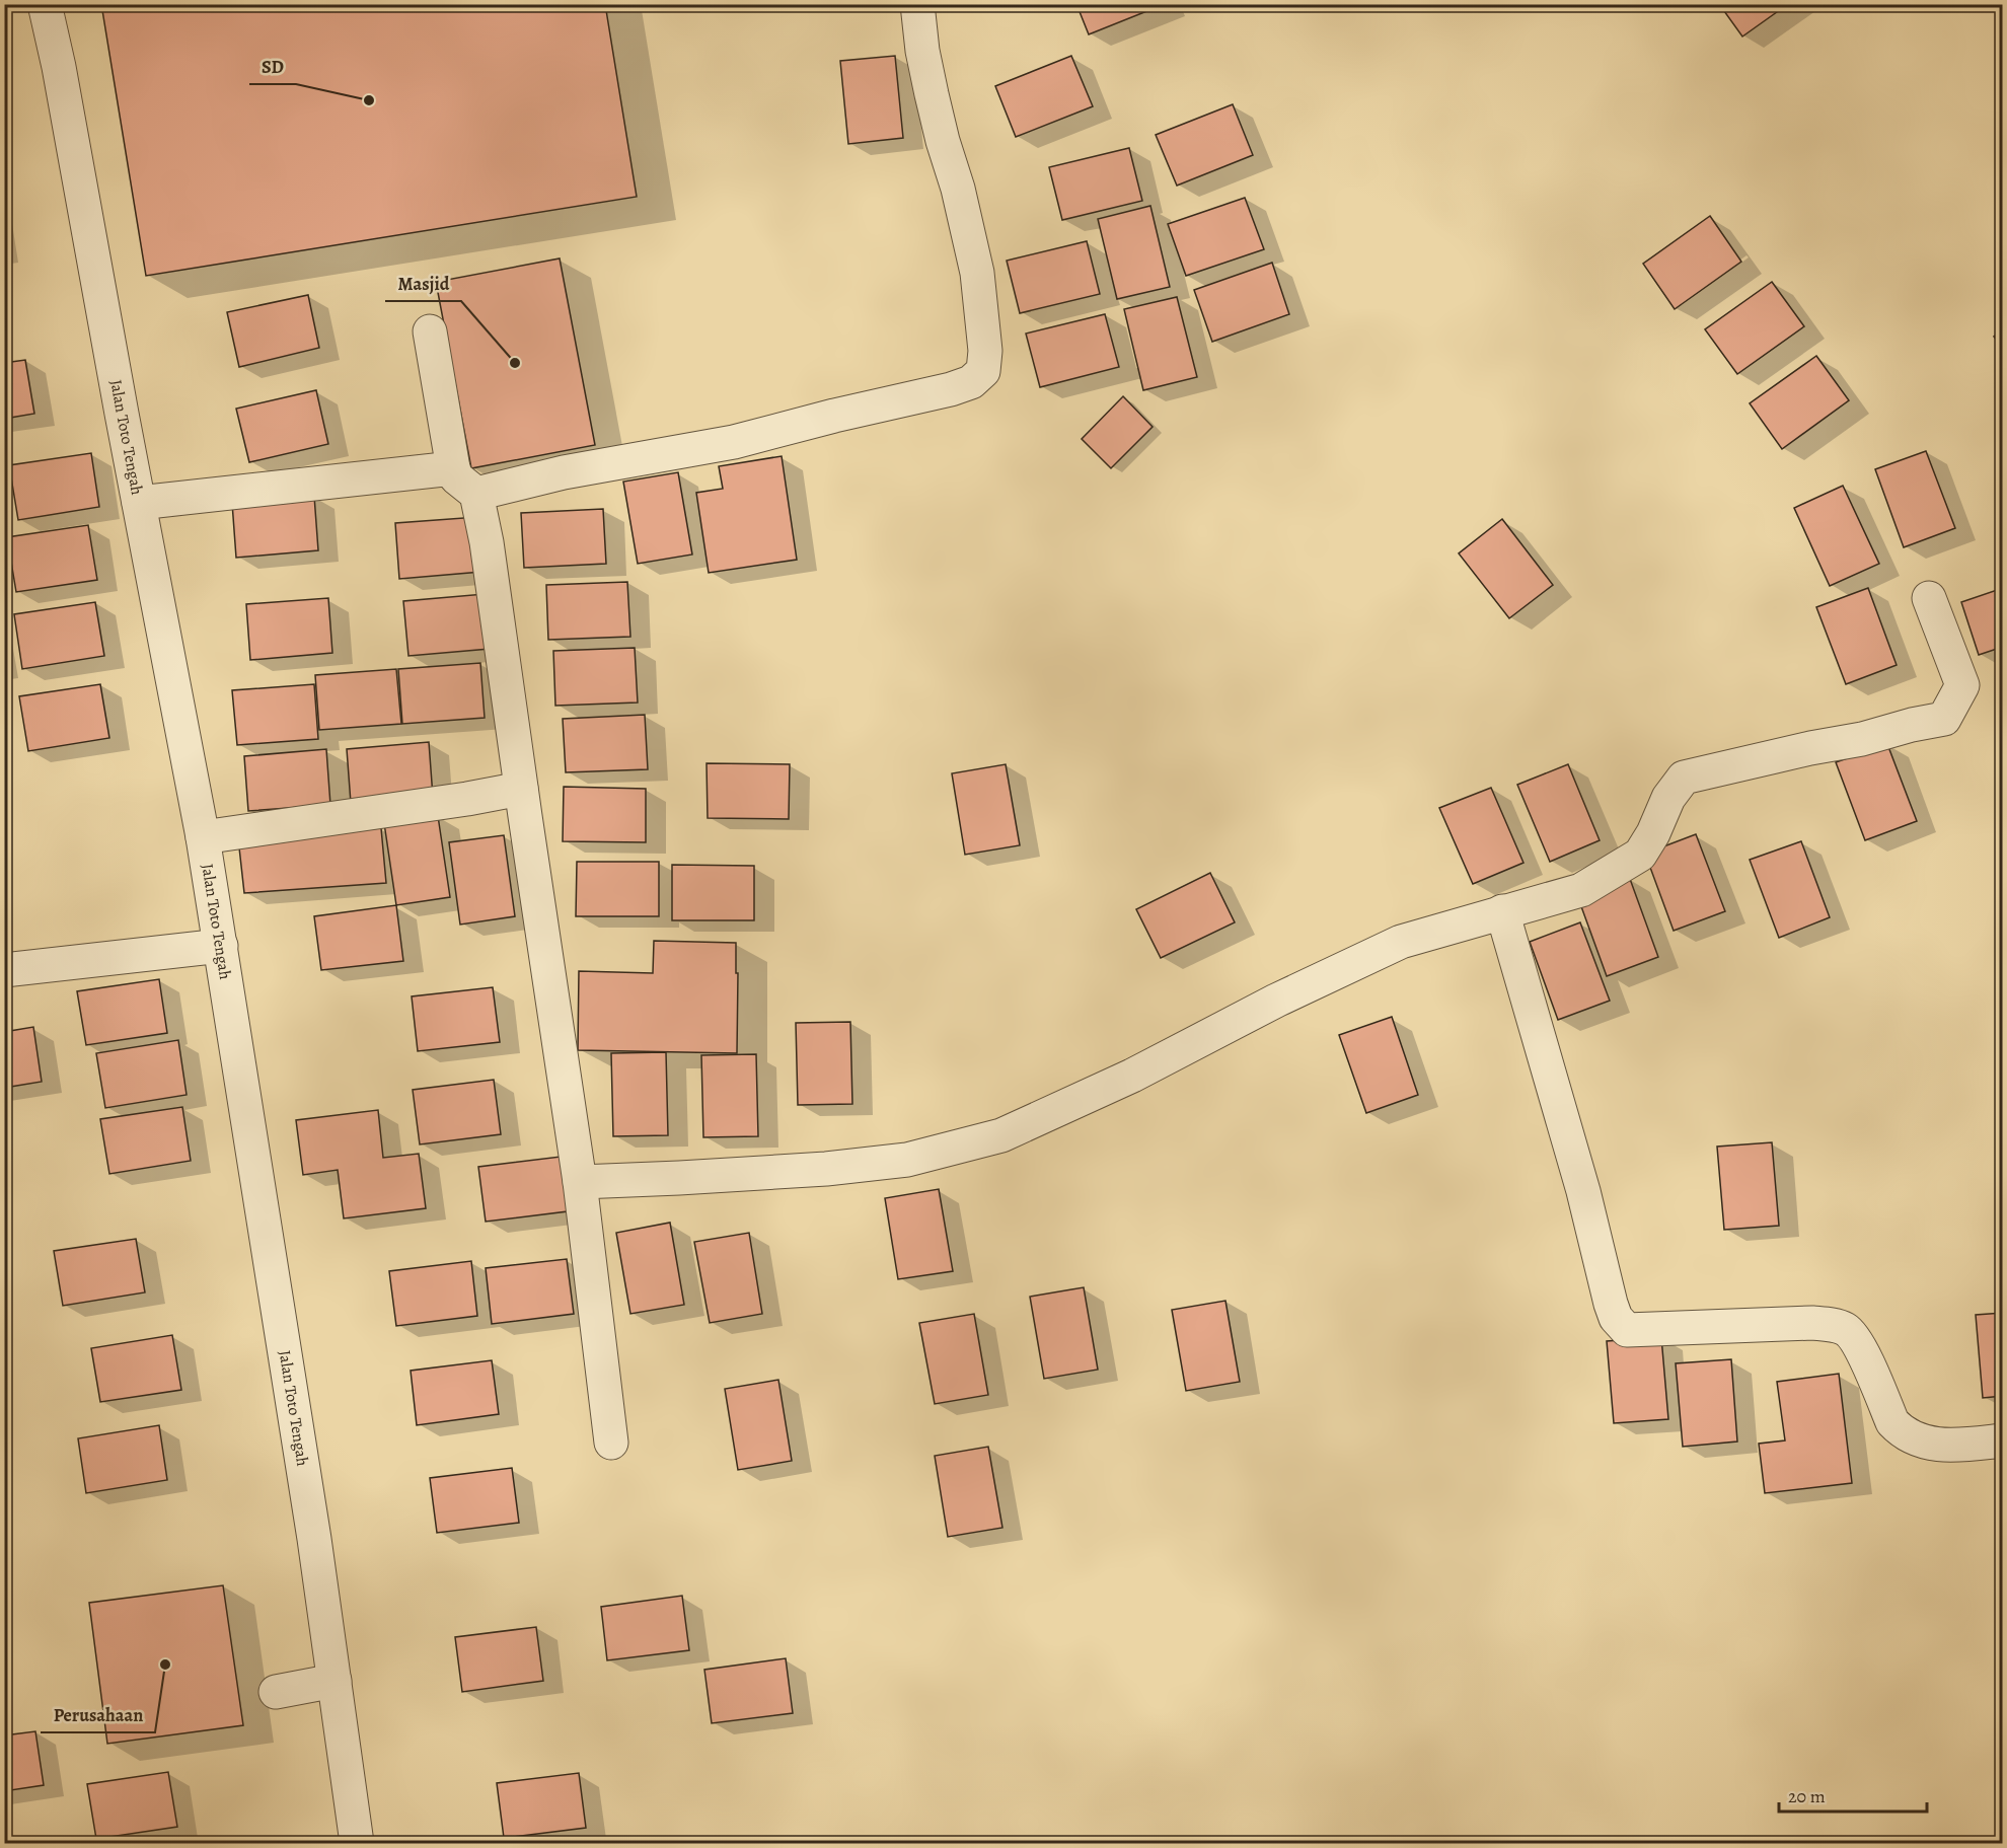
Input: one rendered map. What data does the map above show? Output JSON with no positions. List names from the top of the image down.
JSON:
{
  "streets": {
    "street": ["Jalan Toto Tengah"]
  },
  "places": ["SD", "Masjid", "Perusahaan"],
  "scale_bar": "20 m"
}
